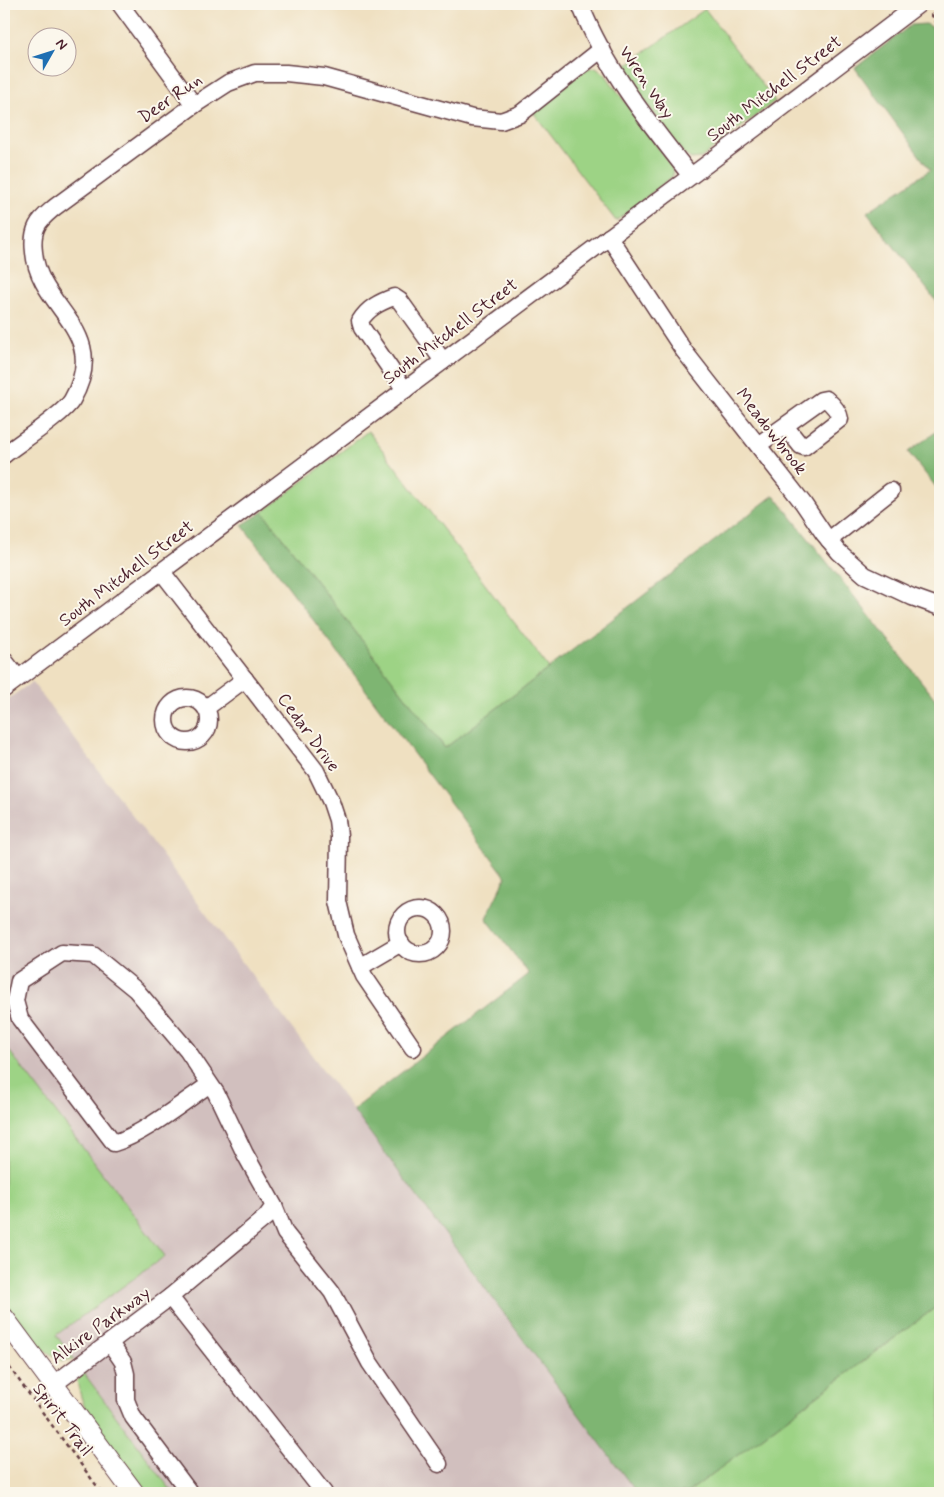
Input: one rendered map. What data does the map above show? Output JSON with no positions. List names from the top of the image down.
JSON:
{
  "streets": {
    "street": [
      "Wren Way",
      "South Mitchell Street",
      "Deer Run",
      "Meadowbrook",
      "Cedar Drive",
      "Alkire Parkway"
    ],
    "path": ["Spirit Trail"]
  },
  "crossings": [
    ["Wren Way", "South Mitchell Street"],
    ["Wren Way", "Deer Run"],
    ["South Mitchell Street", "Meadowbrook"],
    ["South Mitchell Street", "Cedar Drive"]
  ],
  "north": "top right"
}
